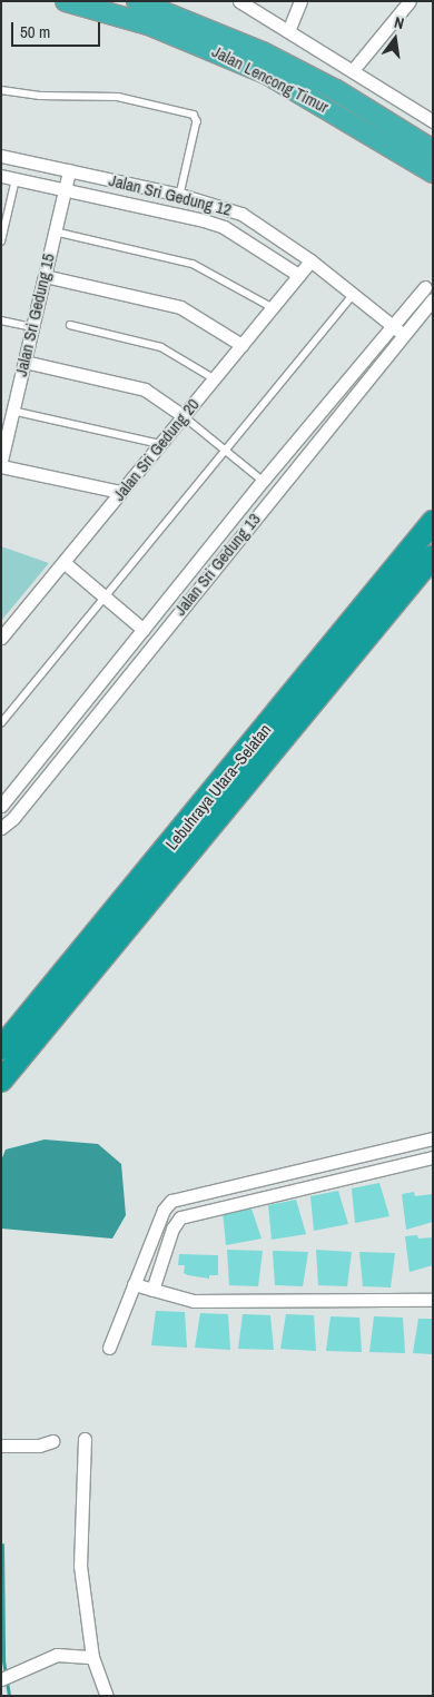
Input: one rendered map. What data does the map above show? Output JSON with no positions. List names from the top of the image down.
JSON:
{
  "streets": {
    "highway": ["Jalan Lencong Timur", "Lebuhraya Utara–Selatan"],
    "street": [
      "Jalan Sri Gedung 12",
      "Jalan Sri Gedung 15",
      "Jalan Sri Gedung 20",
      "Jalan Sri Gedung 13"
    ]
  },
  "crossings": [
    ["Jalan Sri Gedung 12", "Jalan Sri Gedung 15"],
    ["Jalan Sri Gedung 12", "Jalan Sri Gedung 20"],
    ["Jalan Sri Gedung 12", "Jalan Sri Gedung 13"]
  ],
  "scale_bar": "50 m",
  "north": "top"
}
